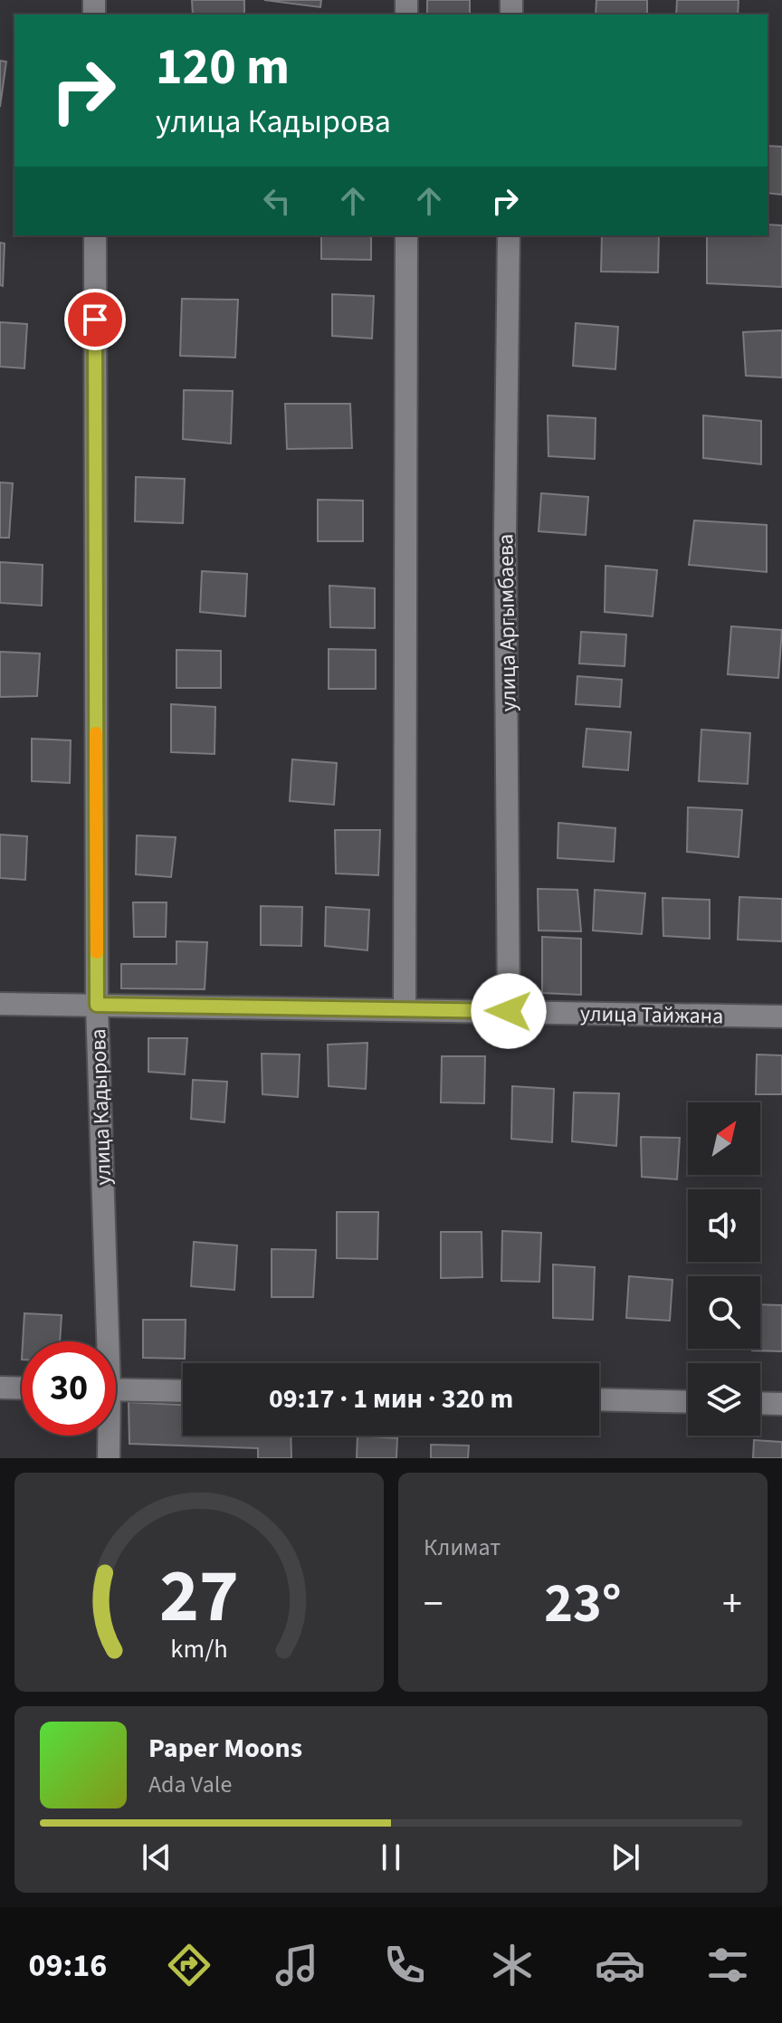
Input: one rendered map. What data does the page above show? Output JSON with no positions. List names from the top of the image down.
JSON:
{
  "streets": {
    "street": ["улица Аргымбаева", "улица Тайжана", "улица Кадырова"]
  },
  "crossings": [
    ["улица Аргымбаева", "улица Тайжана"],
    ["улица Тайжана", "улица Кадырова"]
  ],
  "north": "top right",
  "page": {
    "turn": ["120 m", "улица Кадырова"],
    "limit": "30",
    "trip": "09:17 · 1 мин · 320 m",
    "tile": "Климат",
    "heat": ["−", "23°", "+"],
    "song": ["Paper Moons", "Ada Vale"],
    "tabs": "09:16",
    "gauge": ["27", "km/h"]
  }
}
